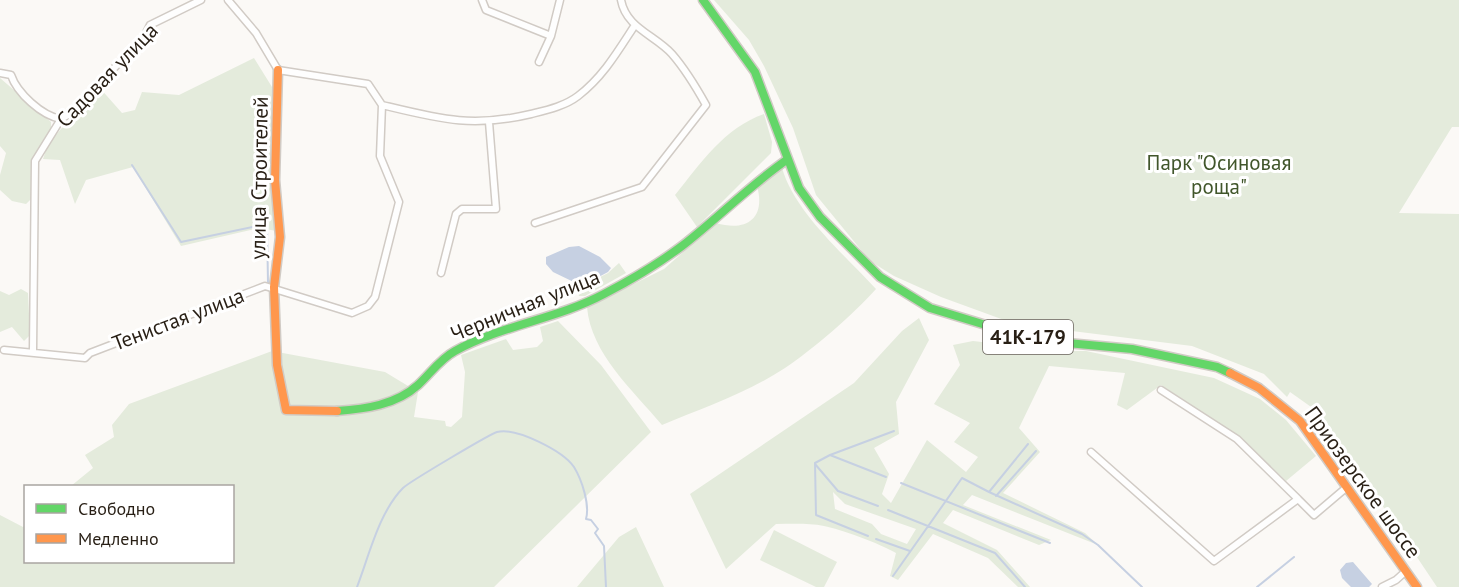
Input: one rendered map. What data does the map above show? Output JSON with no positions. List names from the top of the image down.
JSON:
{
  "streets": {
    "main road": [
      "улица Строителей",
      "Черничная улица",
      "41К-179",
      "Приозерское шоссе"
    ],
    "street": ["Садовая улица", "Тенистая улица"]
  },
  "crossings": [
    ["Садовая улица", "Тенистая улица"],
    ["улица Строителей", "Черничная улица"],
    ["улица Строителей", "Тенистая улица"],
    ["Черничная улица", "Приозерское шоссе"]
  ],
  "parks": ["Парк \"Осиновая роща\""],
  "legend": ["Свободно", "Медленно"]
}
